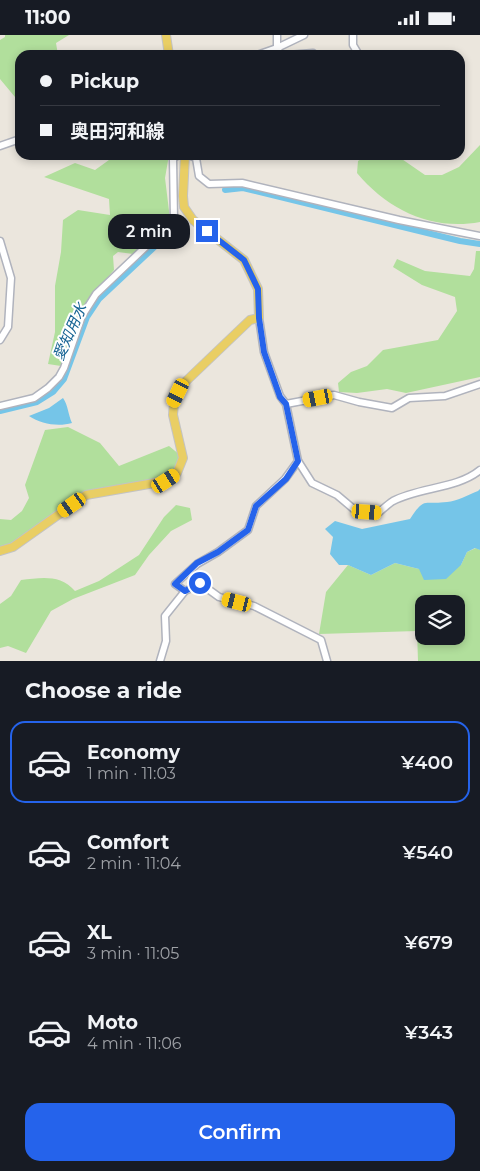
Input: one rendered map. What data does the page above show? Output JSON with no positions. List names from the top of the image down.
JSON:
{
  "water": ["愛知用水"],
  "page": {
    "status": "11:00",
    "banner": ["Pickup", "奥田河和線"],
    "bubble": "2 min",
    "heading": "Choose a ride",
    "list": [
      {
        "name": "Economy",
        "note": "1 min · 11:03",
        "value": "¥400"
      },
      {
        "name": "Comfort",
        "note": "2 min · 11:04",
        "value": "¥540"
      },
      {
        "name": "XL",
        "note": "3 min · 11:05",
        "value": "¥679"
      },
      {
        "name": "Moto",
        "note": "4 min · 11:06",
        "value": "¥343"
      }
    ],
    "buttons": "Confirm"
  }
}
